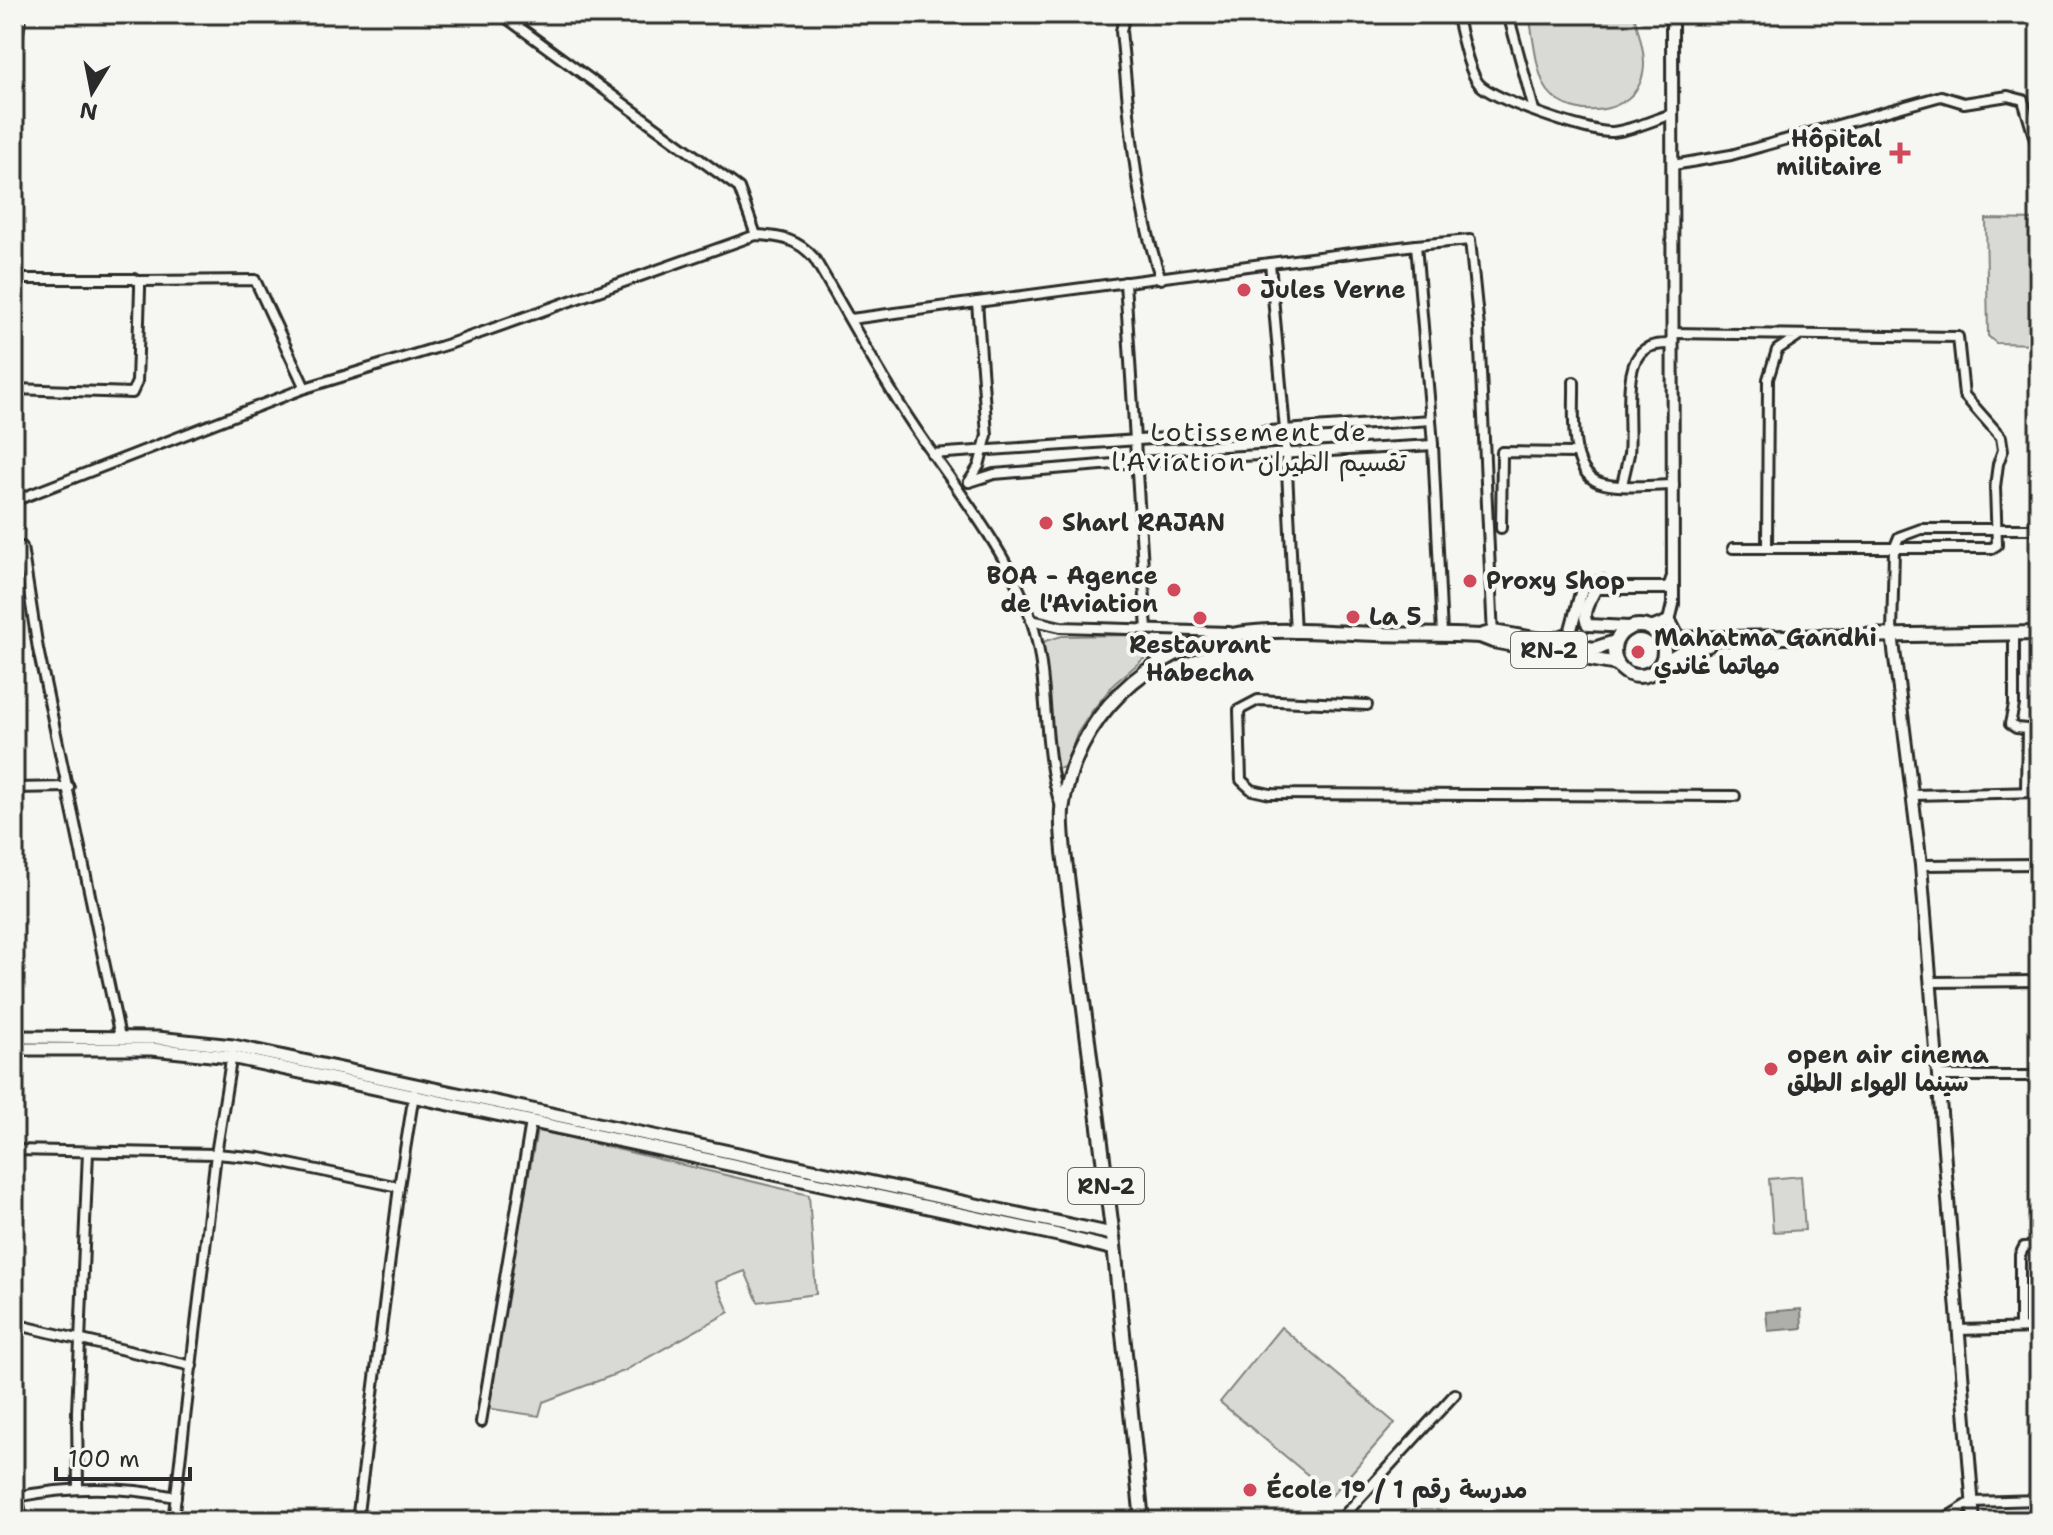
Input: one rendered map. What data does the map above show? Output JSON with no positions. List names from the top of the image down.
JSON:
{
  "streets": {
    "main road": ["RN-2"]
  },
  "districts": ["Lotissement de l'Aviation تقسيم الطيران"],
  "places": {
    "health": ["Hôpital militaire"],
    "other": [
      "Jules Verne",
      "Sharl RAJAN",
      "Proxy Shop",
      "BOA - Agence de l'Aviation",
      "La 5",
      "Restaurant Habecha",
      "Mahatma Gandhi مهاتما غاندي",
      "open air cinema سينما الهواء الطلق",
      "École 1° / مدرسة رقم 1"
    ]
  },
  "scale_bar": "100 m",
  "north": "bottom"
}
